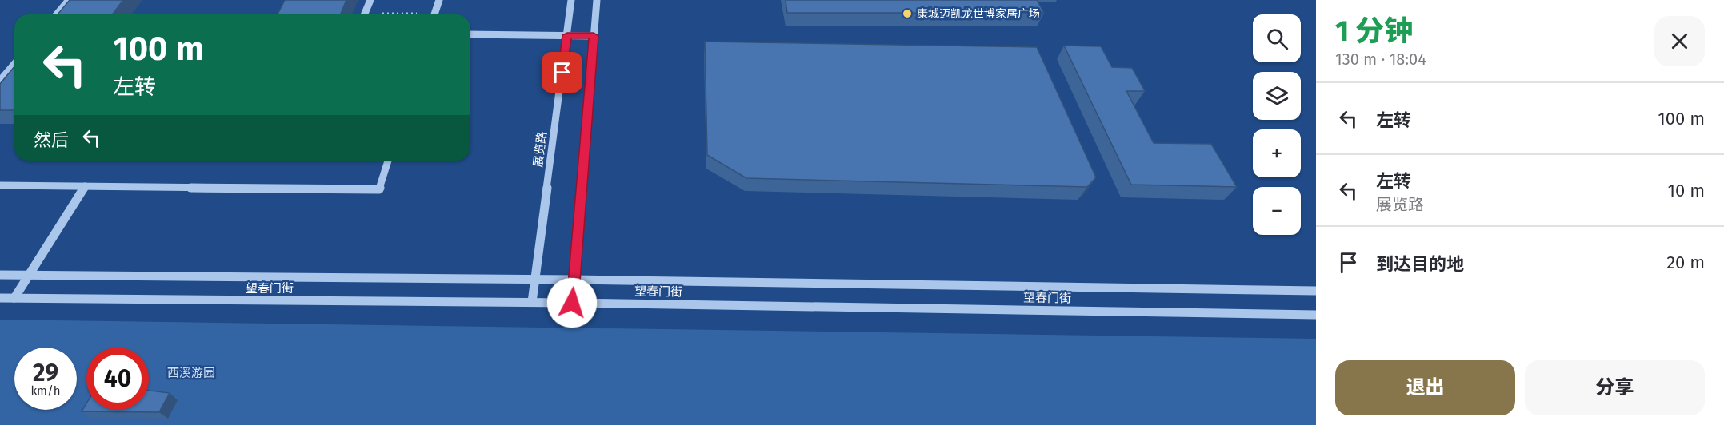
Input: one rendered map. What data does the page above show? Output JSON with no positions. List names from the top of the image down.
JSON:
{
  "streets": {
    "street": ["展览路", "望春门街"]
  },
  "crossings": [
    ["展览路", "望春门街"]
  ],
  "parks": ["西溪游园"],
  "places": ["康城迈凯龙世博家居广场"],
  "page": {
    "heading": ["1 分钟", "130 m · 18:04"],
    "map_buttons": ["+", "−"],
    "turn": ["100 m", "左转"],
    "list": [
      {
        "name": "左转",
        "value": "100 m"
      },
      {
        "name": "左转",
        "note": "展览路",
        "value": "10 m"
      },
      {
        "name": "到达目的地",
        "value": "20 m"
      }
    ],
    "then": "然后",
    "speed": "29 km/h",
    "limit": "40",
    "buttons": ["退出", "分享"]
  }
}
